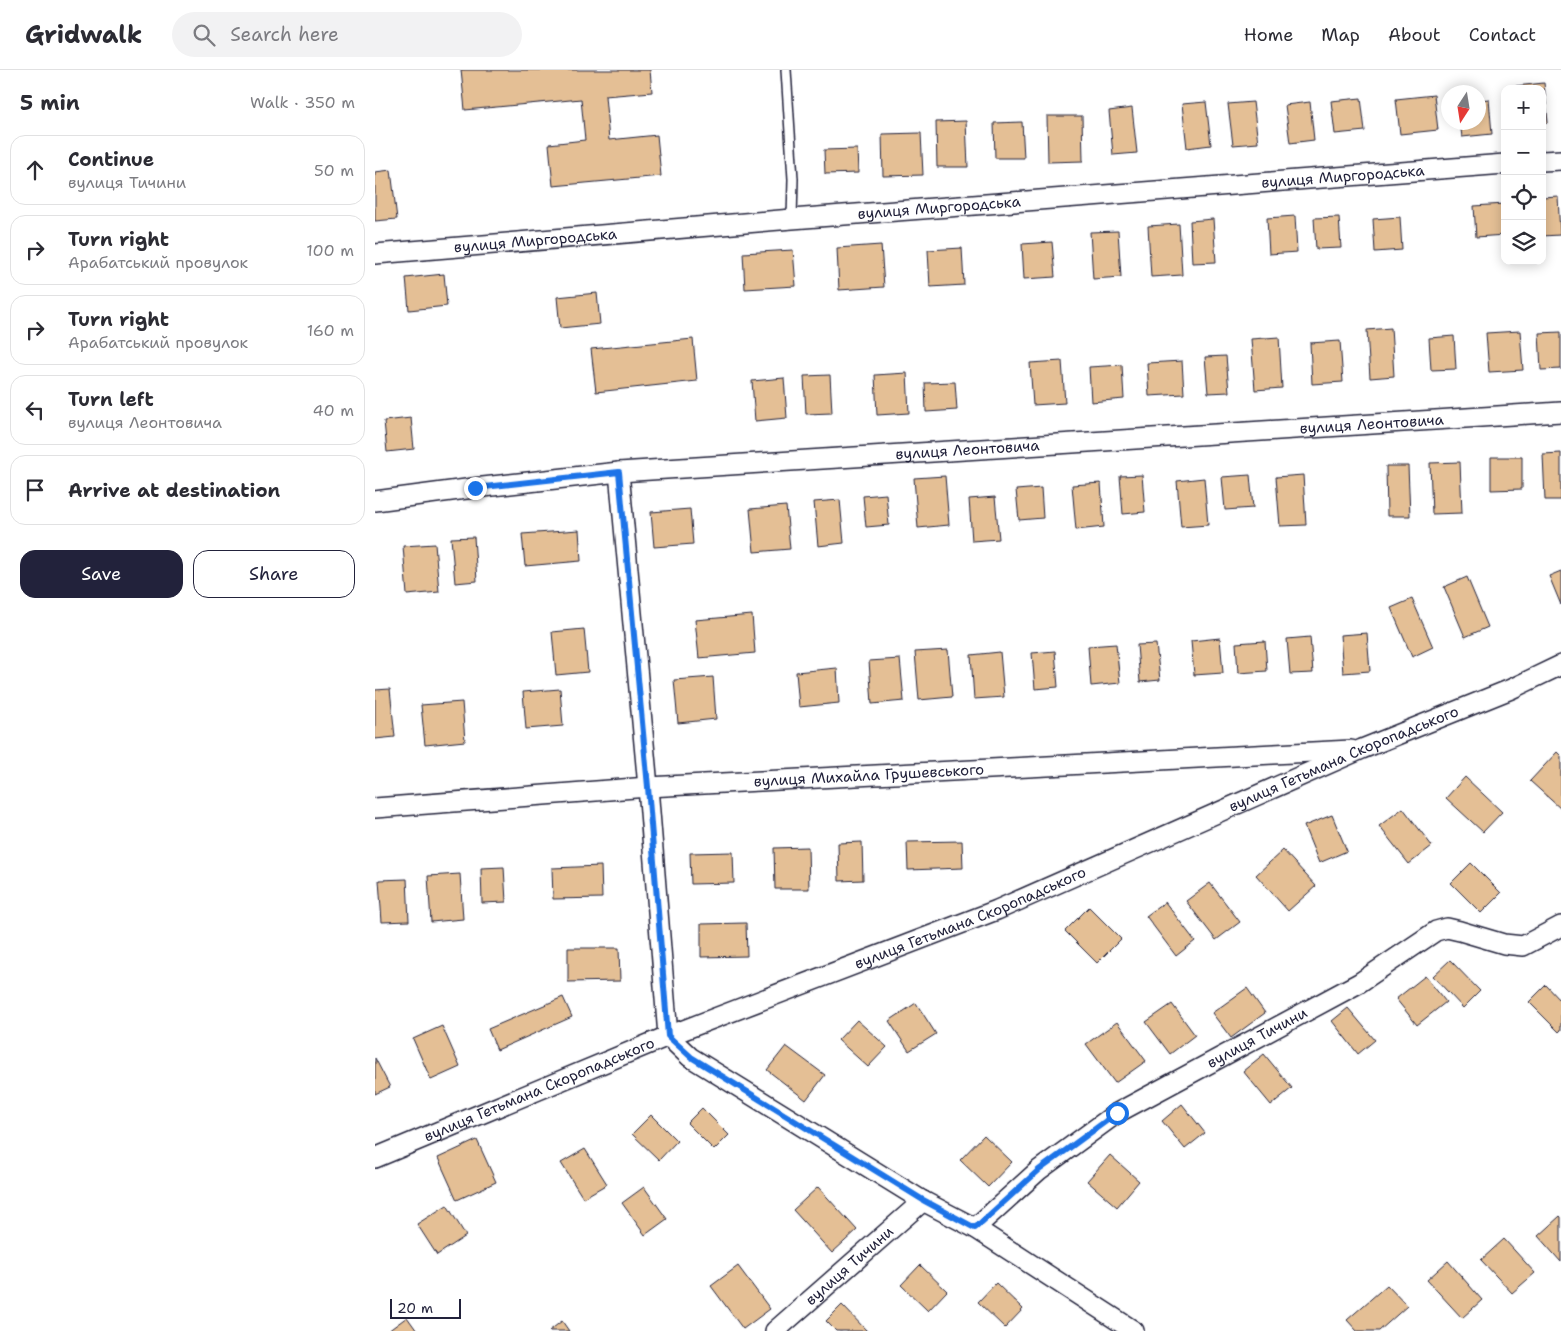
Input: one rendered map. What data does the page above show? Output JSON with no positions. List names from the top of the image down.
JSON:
{
  "streets": {
    "street": [
      "вулиця Миргородська",
      "вулиця Леонтовича",
      "вулиця Гетьмана Скоропадського",
      "вулиця Михайла Грушевського",
      "вулиця Тичини"
    ]
  },
  "crossings": [
    ["вулиця Гетьмана Скоропадського", "вулиця Михайла Грушевського"]
  ],
  "scale_bar": "20 m",
  "north": "bottom",
  "page": {
    "header": "Gridwalk",
    "search": "Search here",
    "nav": [
      "Home",
      "Map",
      "About",
      "Contact"
    ],
    "heading": ["5 min", "Walk · 350 m"],
    "map_buttons": ["+", "−"],
    "list": [
      ["Continue", "вулиця Тичини", "50 m"],
      ["Turn right", "Арабатський провулок", "100 m"],
      ["Turn right", "Арабатський провулок", "160 m"],
      ["Turn left", "вулиця Леонтовича", "40 m"],
      "Arrive at destination"
    ],
    "buttons": ["Save", "Share"],
    "scale": "20 m"
  }
}
